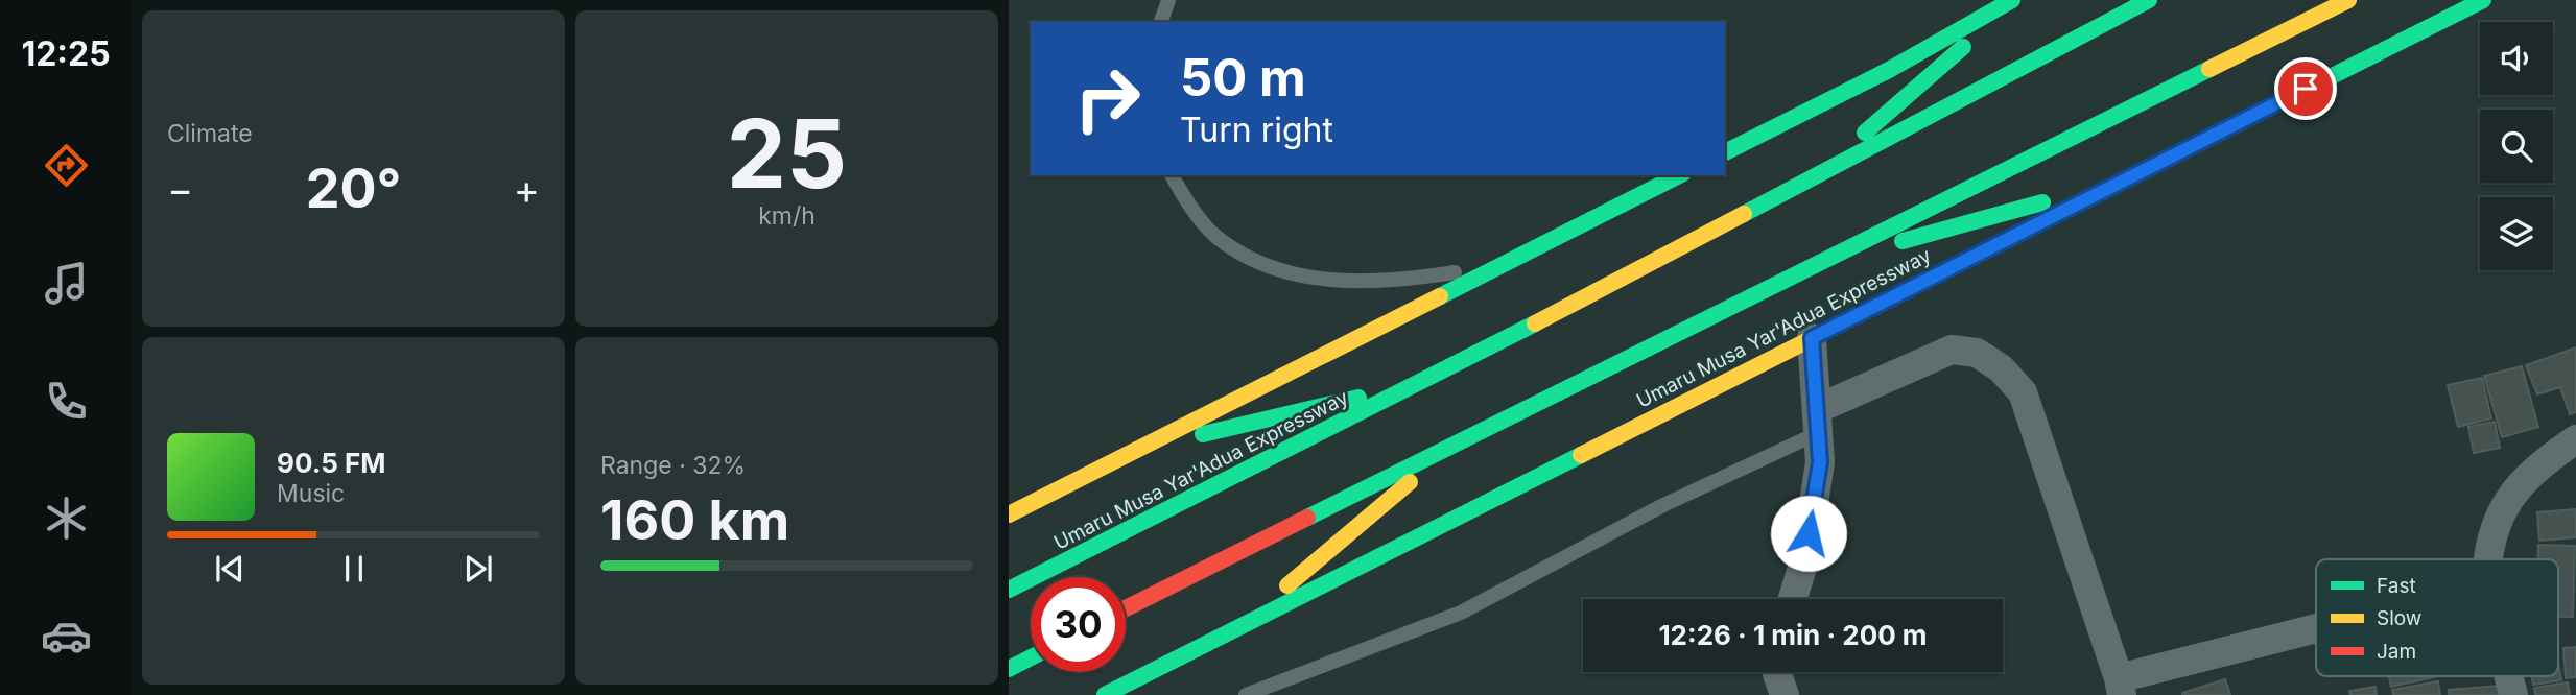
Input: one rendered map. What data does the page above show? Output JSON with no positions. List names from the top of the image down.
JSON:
{
  "streets": {
    "highway": ["Umaru Musa Yar'Adua Expressway"]
  },
  "legend": ["Fast", "Slow", "Jam"],
  "page": {
    "tabs": "12:25",
    "tile": [
      "Climate",
      ["25", "km/h"],
      ["Range · 32%", "160 km"]
    ],
    "turn": ["50 m", "Turn right"],
    "heat": ["−", "20°", "+"],
    "song": ["90.5 FM", "Music"],
    "limit": "30",
    "trip": "12:26 · 1 min · 200 m"
  }
}
